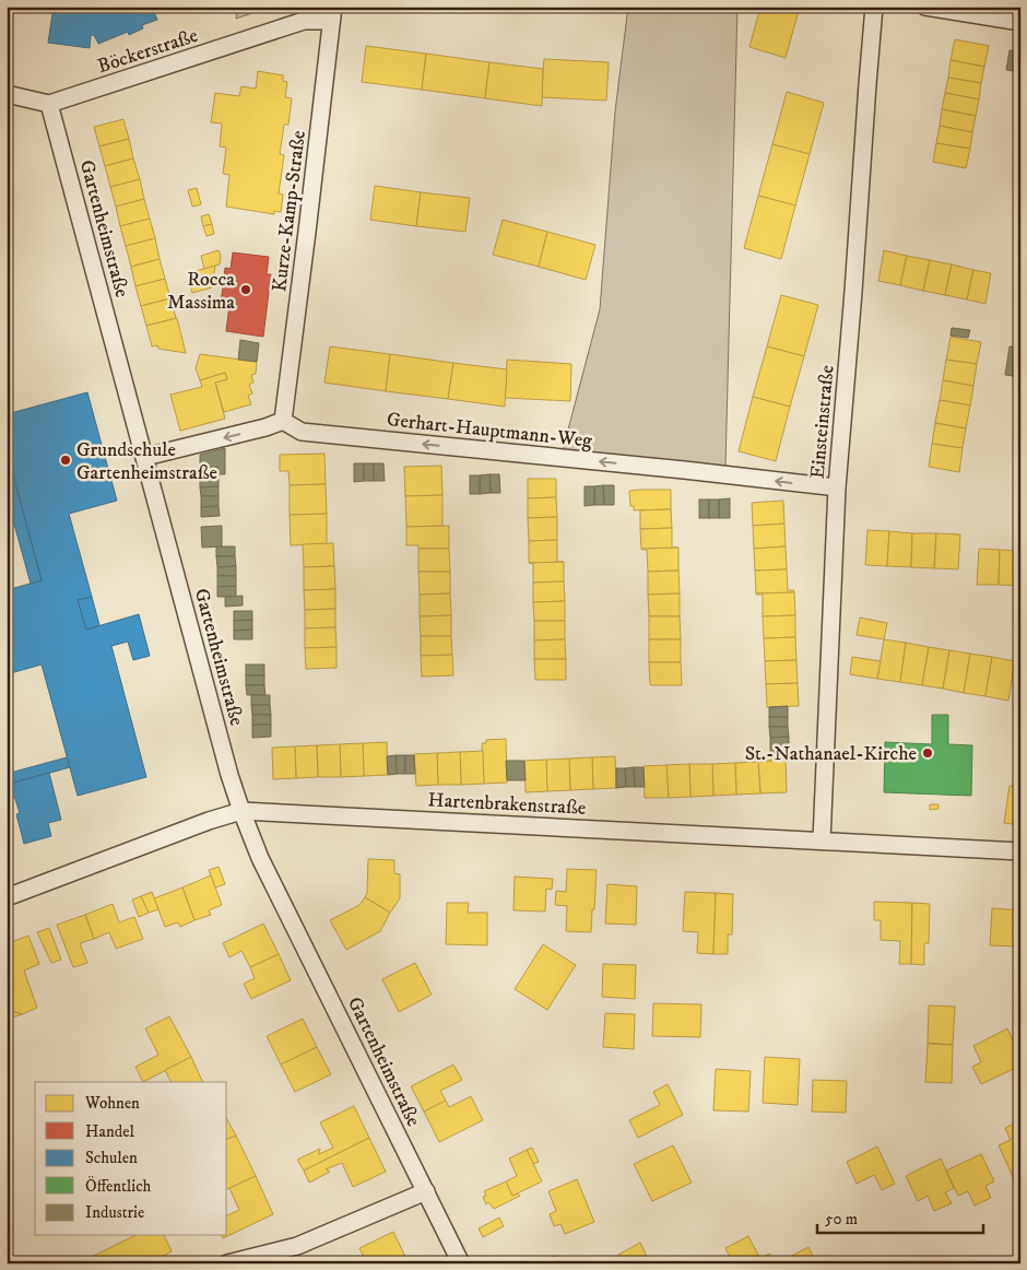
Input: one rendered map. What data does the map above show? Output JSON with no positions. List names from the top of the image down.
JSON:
{
  "streets": {
    "street": [
      "Böckerstraße",
      "Kurze-Kamp-Straße",
      "Gartenheimstraße",
      "Einsteinstraße",
      "Gerhart-Hauptmann-Weg",
      "Hartenbrakenstraße"
    ]
  },
  "crossings": [
    ["Böckerstraße", "Kurze-Kamp-Straße"],
    ["Böckerstraße", "Gartenheimstraße"],
    ["Kurze-Kamp-Straße", "Gerhart-Hauptmann-Weg"],
    ["Gartenheimstraße", "Hartenbrakenstraße"],
    ["Einsteinstraße", "Gerhart-Hauptmann-Weg"],
    ["Einsteinstraße", "Hartenbrakenstraße"]
  ],
  "one_way": ["Gerhart-Hauptmann-Weg"],
  "places": ["Rocca Massima", "Grundschule Gartenheimstraße", "St.-Nathanael-Kirche"],
  "legend": [
    "Wohnen",
    "Handel",
    "Schulen",
    "Öffentlich",
    "Industrie"
  ],
  "scale_bar": "50 m"
}
